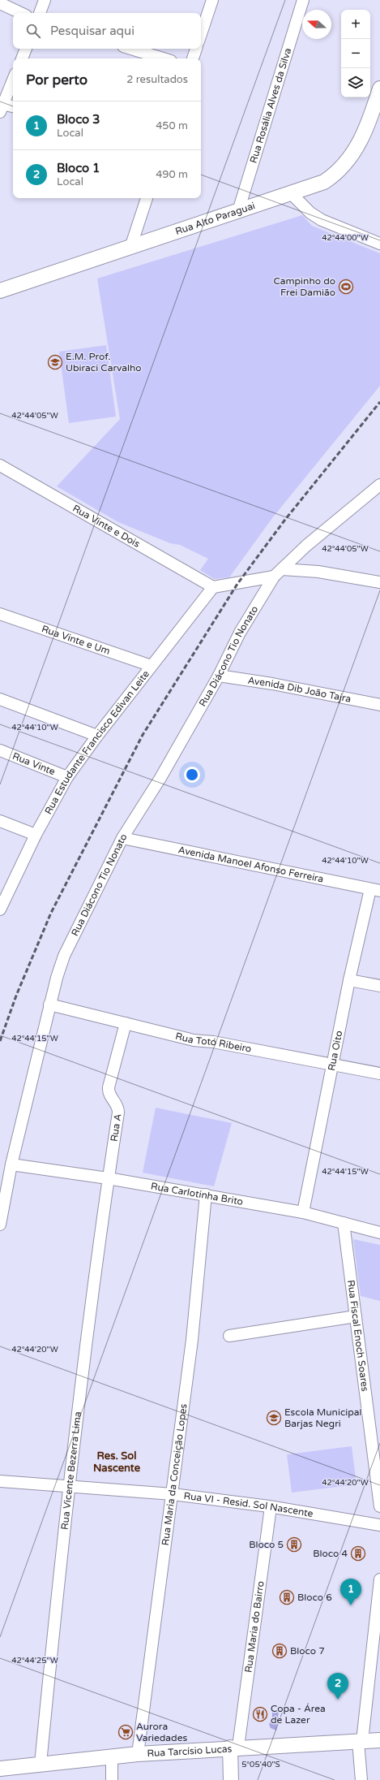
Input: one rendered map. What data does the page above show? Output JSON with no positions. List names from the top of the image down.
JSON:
{
  "streets": {
    "street": [
      "Rua Rosália Alves da Silva",
      "Rua Alto Paraguai",
      "Rua Vinte e Dois",
      "Rua Vinte e Um",
      "Rua Diácono Tio Nonato",
      "Avenida Dib João Tajra",
      "Rua Estudante Francisco Edivan Leite",
      "Rua Vinte",
      "Avenida Manoel Afonso Ferreira",
      "Rua Totó Ribeiro",
      "Rua Oito",
      "Rua A",
      "Rua Carlotinha Brito",
      "Rua Fiscal Enoch Soares",
      "Rua Vicente Bezerra Lima",
      "Rua Maria da Conceição Lopes",
      "Rua VI - Resid. Sol Nascente",
      "Rua Maria do Bairro",
      "Rua Tarcísio Lucas"
    ]
  },
  "crossings": [
    ["Rua Rosália Alves da Silva", "Rua Alto Paraguai"],
    ["Rua Vinte e Dois", "Rua Estudante Francisco Edivan Leite"],
    ["Rua Vinte e Um", "Rua Estudante Francisco Edivan Leite"],
    ["Rua Diácono Tio Nonato", "Avenida Dib João Tajra"],
    ["Rua Diácono Tio Nonato", "Avenida Manoel Afonso Ferreira"],
    ["Rua Diácono Tio Nonato", "Rua Totó Ribeiro"],
    ["Rua Diácono Tio Nonato", "Rua Carlotinha Brito"],
    ["Rua Estudante Francisco Edivan Leite", "Rua Vinte"],
    ["Avenida Manoel Afonso Ferreira", "Rua Oito"],
    ["Rua Totó Ribeiro", "Rua Oito"],
    ["Rua Totó Ribeiro", "Rua A"],
    ["Rua Oito", "Rua Carlotinha Brito"],
    ["Rua A", "Rua Carlotinha Brito"],
    ["Rua A", "Rua Vicente Bezerra Lima"],
    ["Rua Carlotinha Brito", "Rua Fiscal Enoch Soares"],
    ["Rua Carlotinha Brito", "Rua Vicente Bezerra Lima"],
    ["Rua Carlotinha Brito", "Rua Maria da Conceição Lopes"],
    ["Rua Vicente Bezerra Lima", "Rua VI - Resid. Sol Nascente"],
    ["Rua Vicente Bezerra Lima", "Rua Tarcísio Lucas"],
    ["Rua Maria da Conceição Lopes", "Rua VI - Resid. Sol Nascente"],
    ["Rua Maria da Conceição Lopes", "Rua Tarcísio Lucas"],
    ["Rua VI - Resid. Sol Nascente", "Rua Maria do Bairro"],
    ["Rua Maria do Bairro", "Rua Tarcísio Lucas"]
  ],
  "districts": ["Res. Sol Nascente"],
  "places": {
    "sports": ["Campinho do Frei Damião"],
    "school or university": ["E.M. Prof. Ubiraci Carvalho", "Escola Municipal Barjas Negri"],
    "building": [
      "Bloco 5",
      "Bloco 4",
      "Bloco 6",
      "Bloco 7"
    ],
    "restaurant": ["Copa - Área de Lazer"],
    "supermarket": ["Aurora Variedades"]
  },
  "north": "left",
  "page": {
    "map_buttons": ["+", "−"],
    "search": "Pesquisar aqui",
    "heading": ["Por perto", "2 resultados"],
    "list": [
      {
        "mark": "1",
        "name": "Bloco 3",
        "note": "Local",
        "value": "450 m"
      },
      {
        "mark": "2",
        "name": "Bloco 1",
        "note": "Local",
        "value": "490 m"
      }
    ],
    "pins": ["1", "2"]
  },
  "coordinates": [
    "42°44'00\"W",
    "42°44'05\"W",
    "42°44'10\"W",
    "42°44'15\"W",
    "42°44'20\"W",
    "42°44'25\"W",
    "5°05'40\"S"
  ]
}
